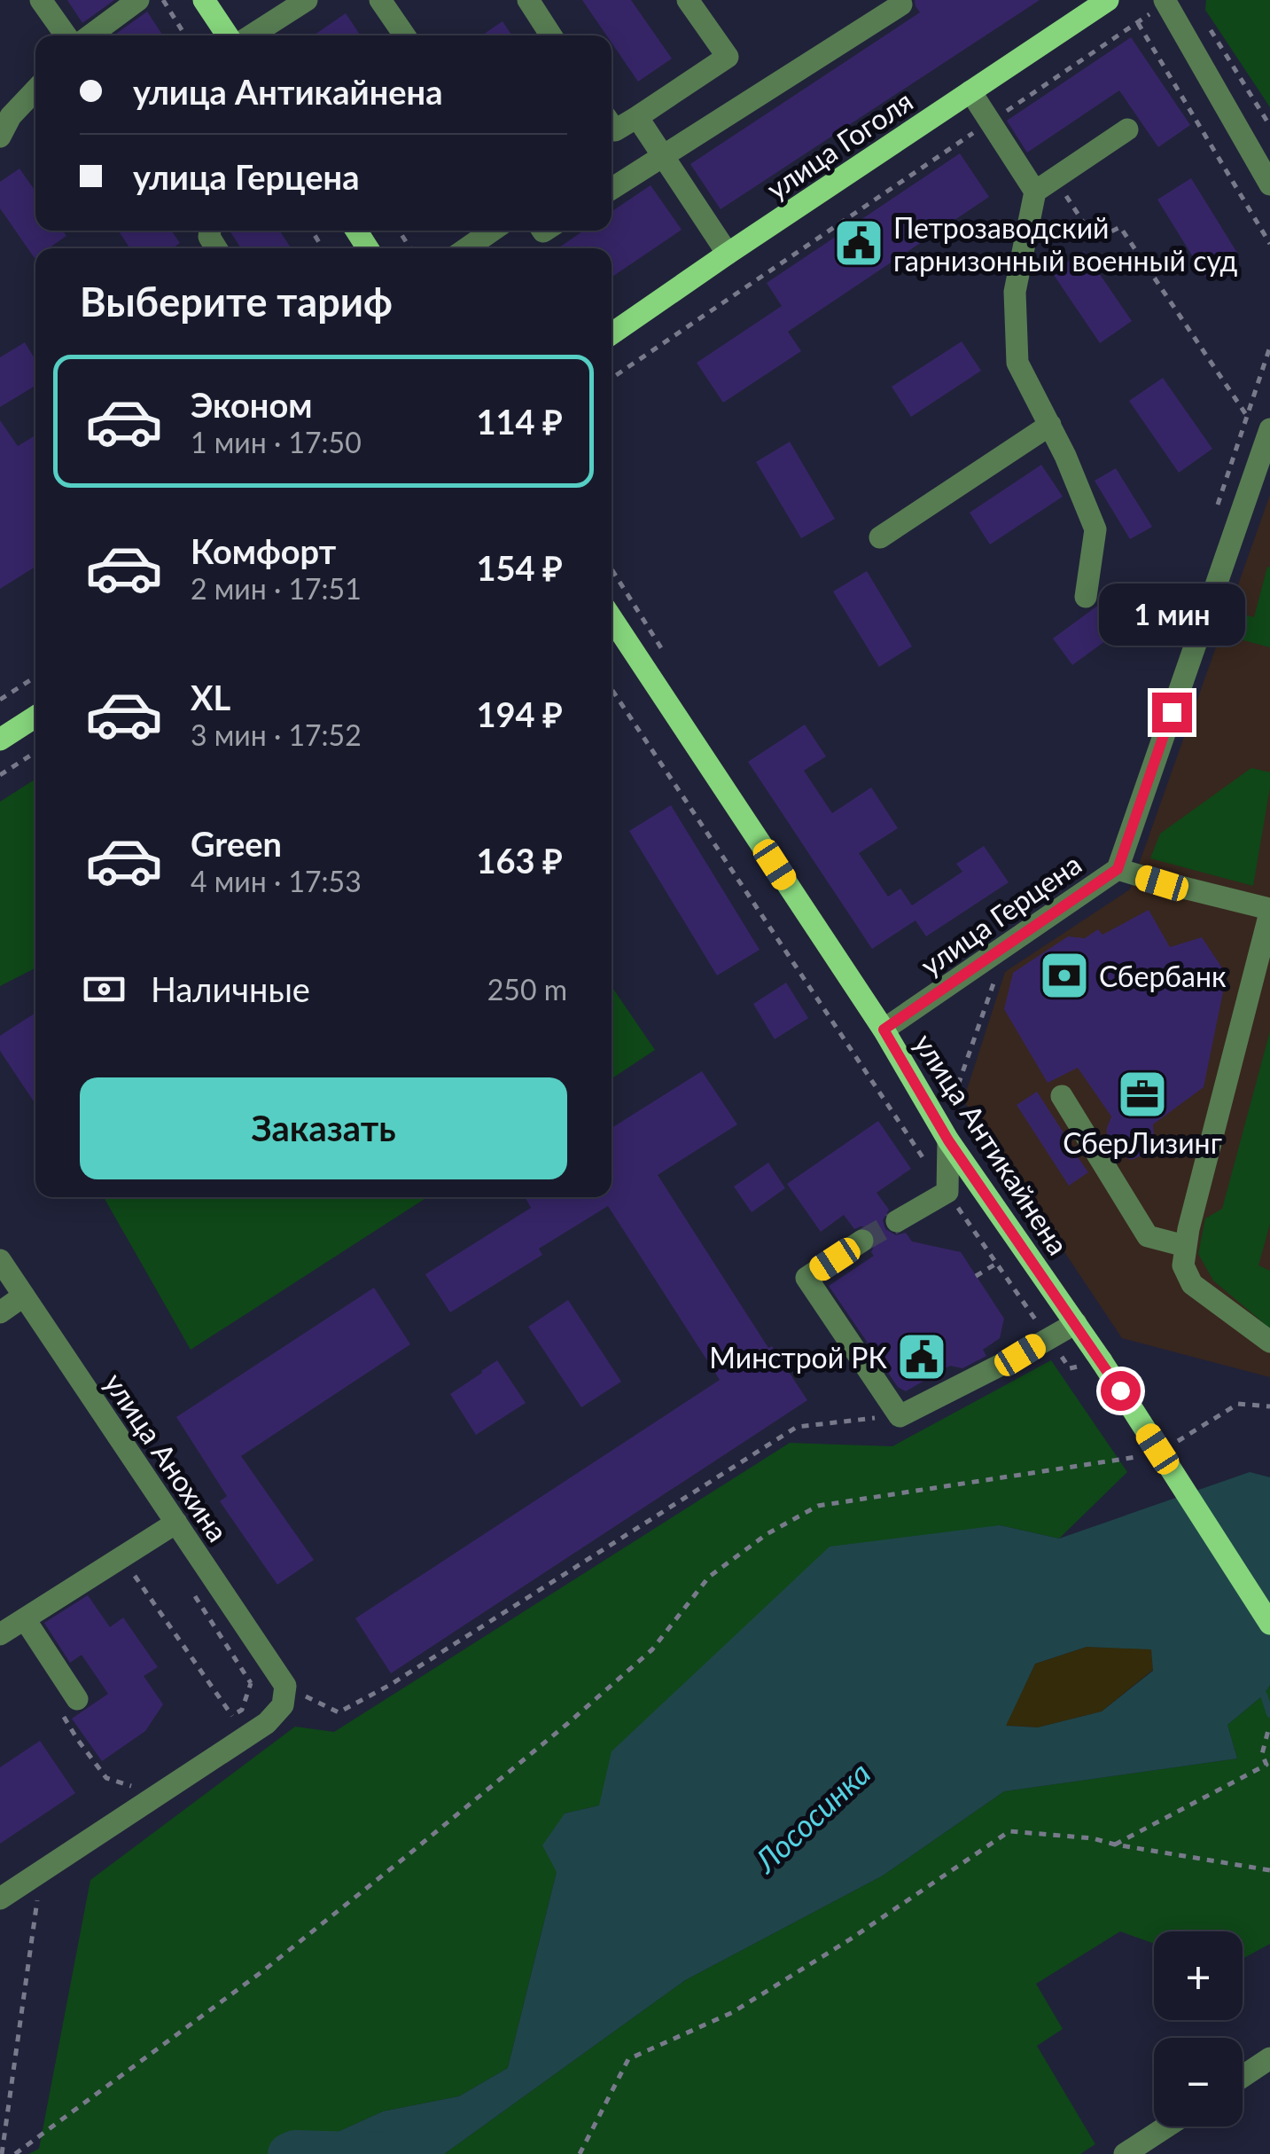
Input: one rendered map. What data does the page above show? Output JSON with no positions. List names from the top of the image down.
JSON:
{
  "streets": {
    "main road": ["улица Гоголя", "улица Антикайнена"],
    "street": ["улица Герцена", "улица Анохина"]
  },
  "crossings": [
    ["улица Герцена", "улица Антикайнена"]
  ],
  "water": ["Лососинка"],
  "places": {
    "public building": ["Петрозаводский гарнизонный военный суд", "Минстрой РК"],
    "bank": ["Сбербанк"],
    "office": ["СберЛизинг"]
  },
  "page": {
    "banner": ["улица Антикайнена", "улица Герцена"],
    "heading": "Выберите тариф",
    "list": [
      {
        "name": "Эконом",
        "note": "1 мин · 17:50",
        "value": "114 ₽"
      },
      {
        "name": "Комфорт",
        "note": "2 мин · 17:51",
        "value": "154 ₽"
      },
      {
        "name": "XL",
        "note": "3 мин · 17:52",
        "value": "194 ₽"
      },
      {
        "name": "Green",
        "note": "4 мин · 17:53",
        "value": "163 ₽"
      }
    ],
    "bubble": "1 мин",
    "pay": ["Наличные", "250 m"],
    "buttons": "Заказать",
    "map_buttons": ["+", "−"]
  }
}
